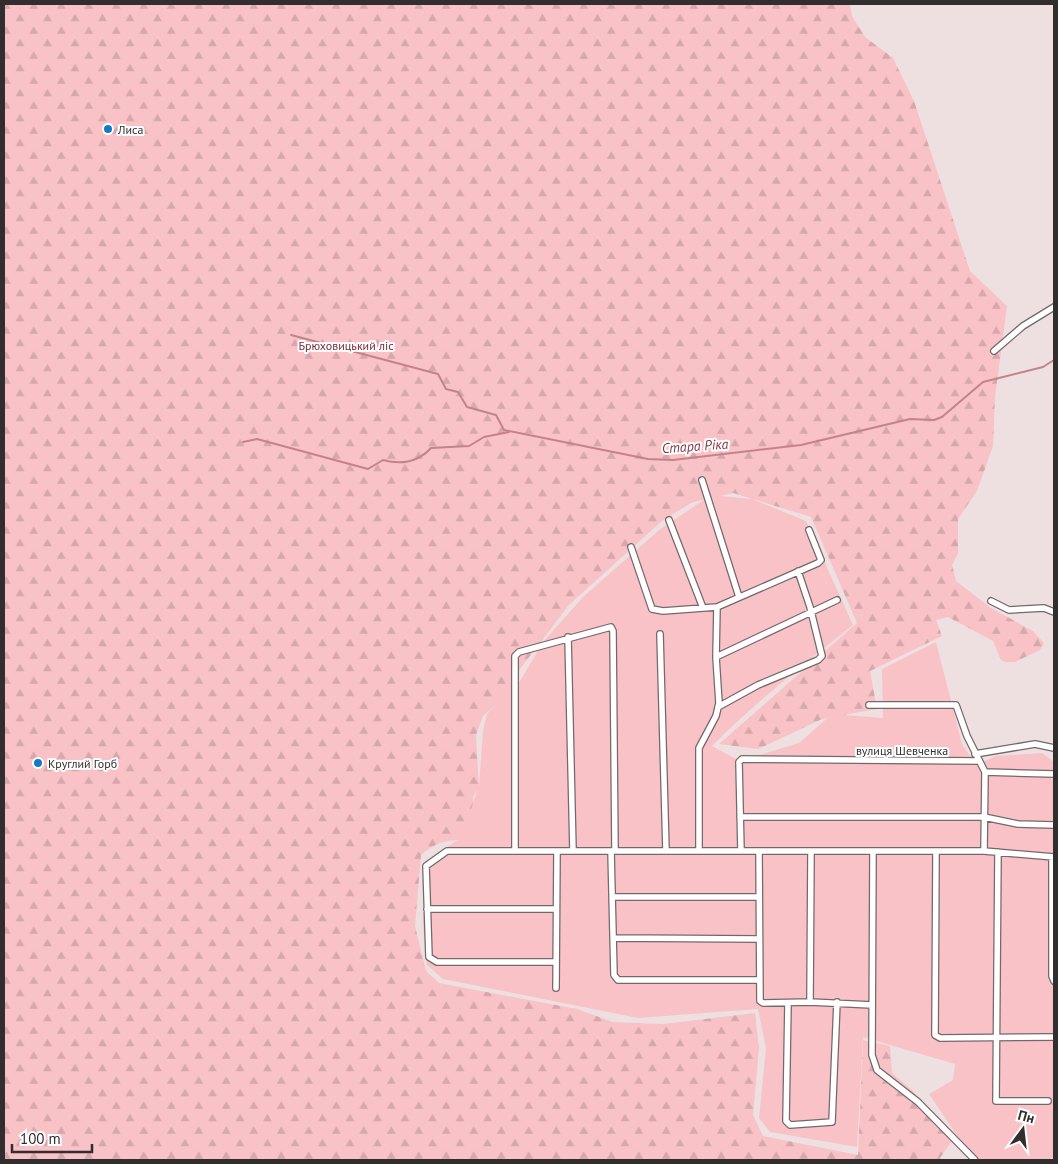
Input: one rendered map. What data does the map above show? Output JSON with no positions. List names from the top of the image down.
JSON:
{
  "streets": {
    "street": ["вулиця Шевченка"]
  },
  "water": ["Стара Ріка"],
  "parks": ["Брюховицький ліс"],
  "places": ["Лиса", "Круглий Горб"],
  "scale_bar": "100 m",
  "north": "top"
}
